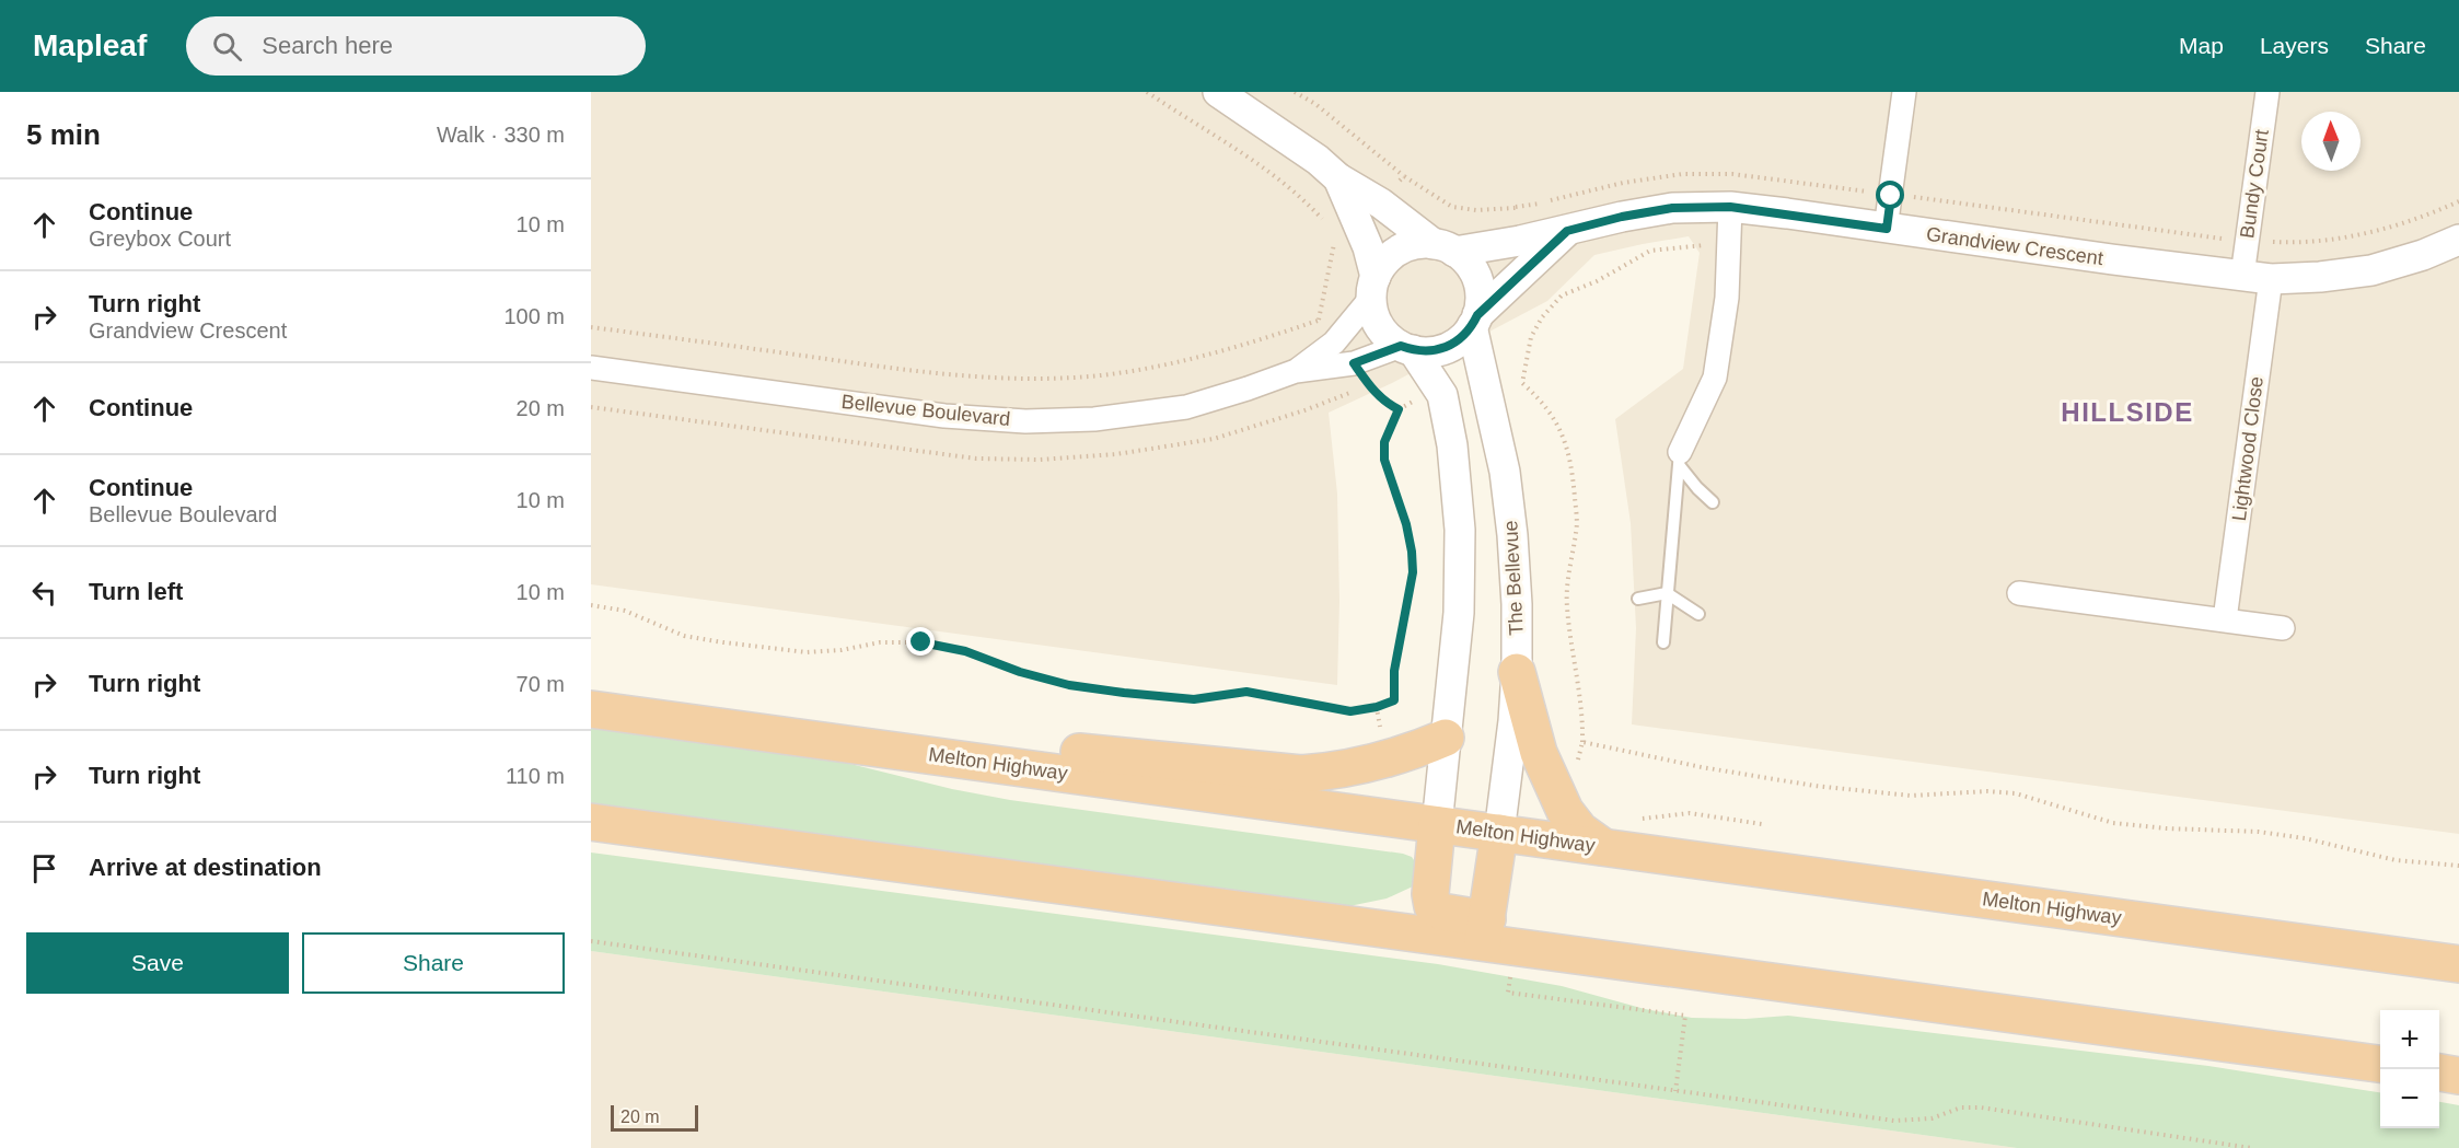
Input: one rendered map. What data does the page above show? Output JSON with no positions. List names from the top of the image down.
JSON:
{
  "streets": {
    "highway": ["Melton Highway"],
    "street": [
      "Bundy Court",
      "Grandview Crescent",
      "Bellevue Boulevard",
      "Lightwood Close",
      "The Bellevue"
    ]
  },
  "crossings": [
    ["Bundy Court", "Grandview Crescent"],
    ["Bundy Court", "Lightwood Close"],
    ["Grandview Crescent", "Bellevue Boulevard"],
    ["Grandview Crescent", "Lightwood Close"],
    ["Grandview Crescent", "The Bellevue"],
    ["Bellevue Boulevard", "The Bellevue"],
    ["The Bellevue", "Melton Highway"]
  ],
  "districts": ["HILLSIDE"],
  "scale_bar": "20 m",
  "north": "top",
  "page": {
    "header": "Mapleaf",
    "search": "Search here",
    "nav": ["Map", "Layers", "Share"],
    "heading": ["5 min", "Walk · 330 m"],
    "list": [
      ["Continue", "Greybox Court", "10 m"],
      ["Turn right", "Grandview Crescent", "100 m"],
      ["Continue", "20 m"],
      ["Continue", "Bellevue Boulevard", "10 m"],
      ["Turn left", "10 m"],
      ["Turn right", "70 m"],
      ["Turn right", "110 m"],
      "Arrive at destination"
    ],
    "buttons": ["Save", "Share"],
    "map_buttons": ["+", "−"],
    "scale": "20 m"
  }
}
